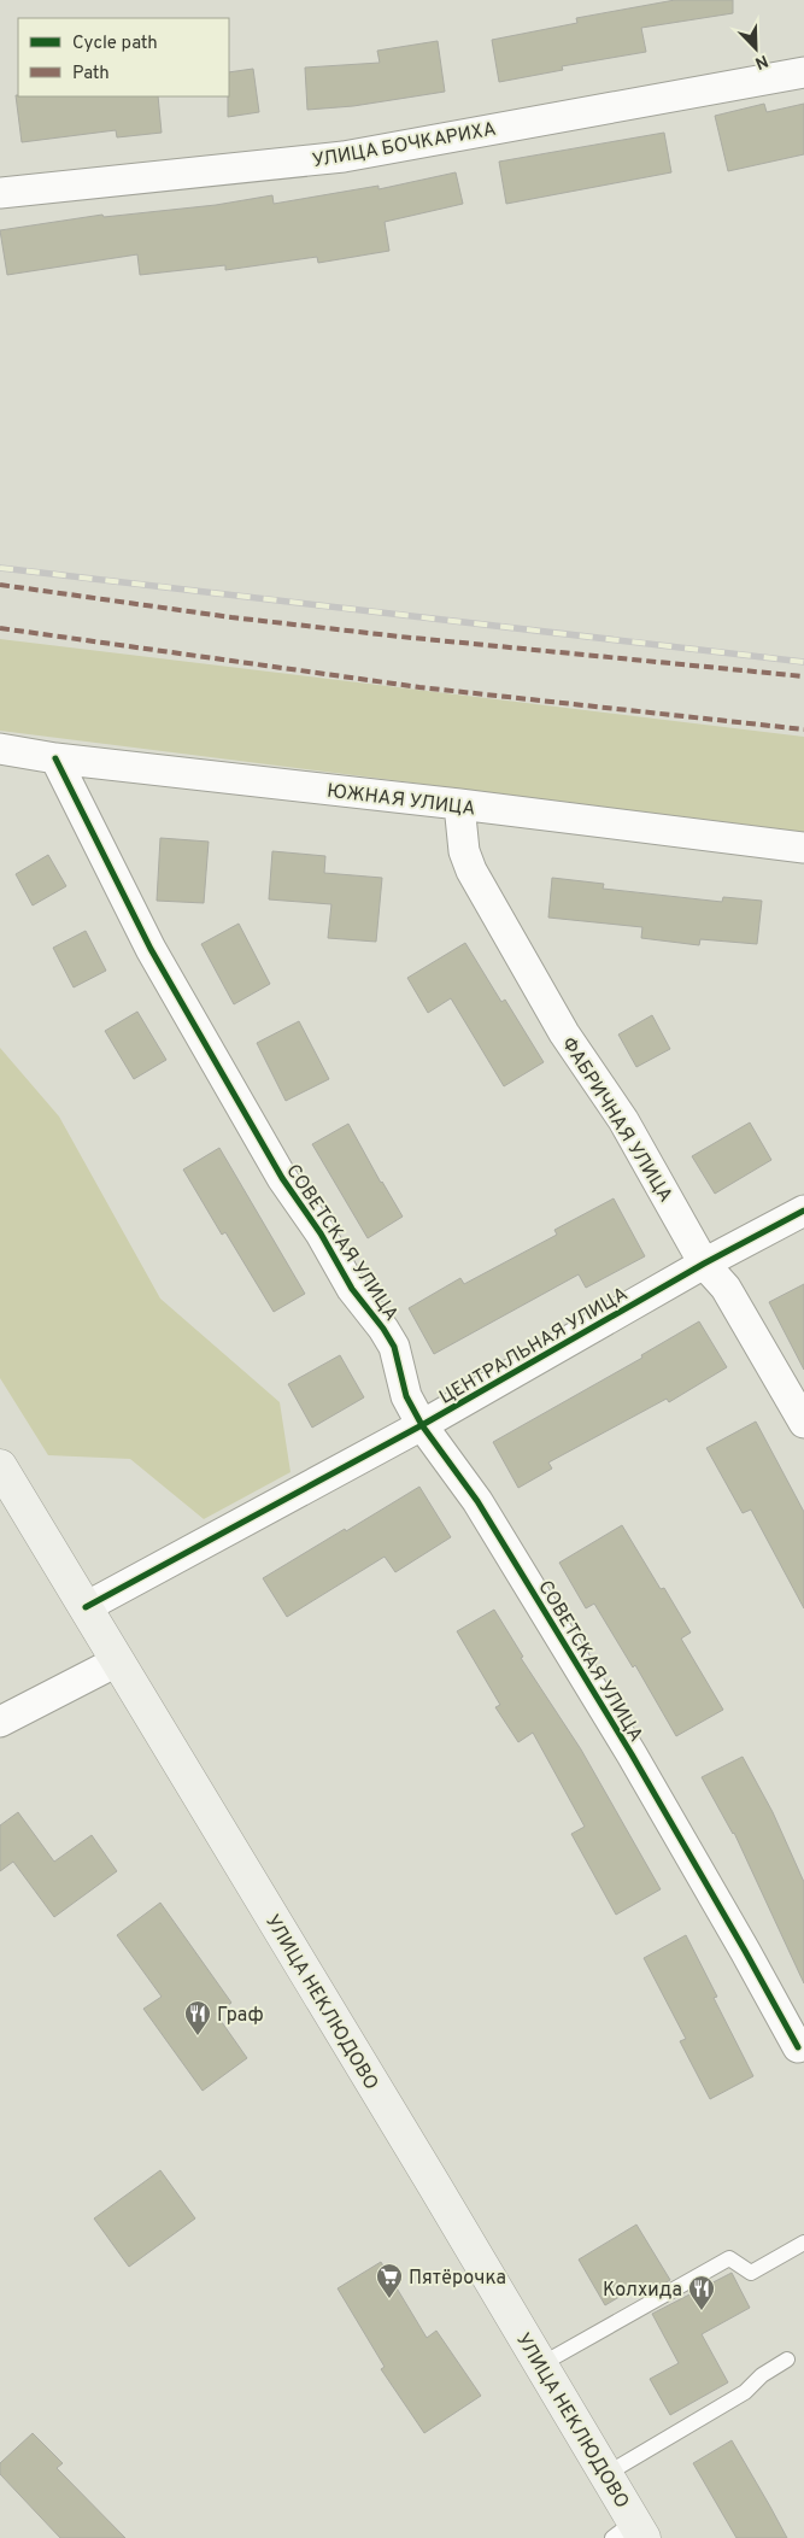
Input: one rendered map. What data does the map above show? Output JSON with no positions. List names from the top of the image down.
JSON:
{
  "streets": {
    "main road": ["УЛИЦА НЕКЛЮДОВО"],
    "street": [
      "УЛИЦА БОЧКАРИХА",
      "ЮЖНАЯ УЛИЦА",
      "ФАБРИЧНАЯ УЛИЦА",
      "СОВЕТСКАЯ УЛИЦА",
      "ЦЕНТРАЛЬНАЯ УЛИЦА"
    ]
  },
  "crossings": [
    ["ЮЖНАЯ УЛИЦА", "ФАБРИЧНАЯ УЛИЦА"],
    ["ЮЖНАЯ УЛИЦА", "СОВЕТСКАЯ УЛИЦА"],
    ["ФАБРИЧНАЯ УЛИЦА", "ЦЕНТРАЛЬНАЯ УЛИЦА"],
    ["СОВЕТСКАЯ УЛИЦА", "ЦЕНТРАЛЬНАЯ УЛИЦА"],
    ["ЦЕНТРАЛЬНАЯ УЛИЦА", "УЛИЦА НЕКЛЮДОВО"]
  ],
  "places": {
    "restaurant": ["Граф", "Колхида"],
    "supermarket": ["Пятёрочка"]
  },
  "legend": ["Cycle path", "Path"],
  "north": "bottom right"
}
